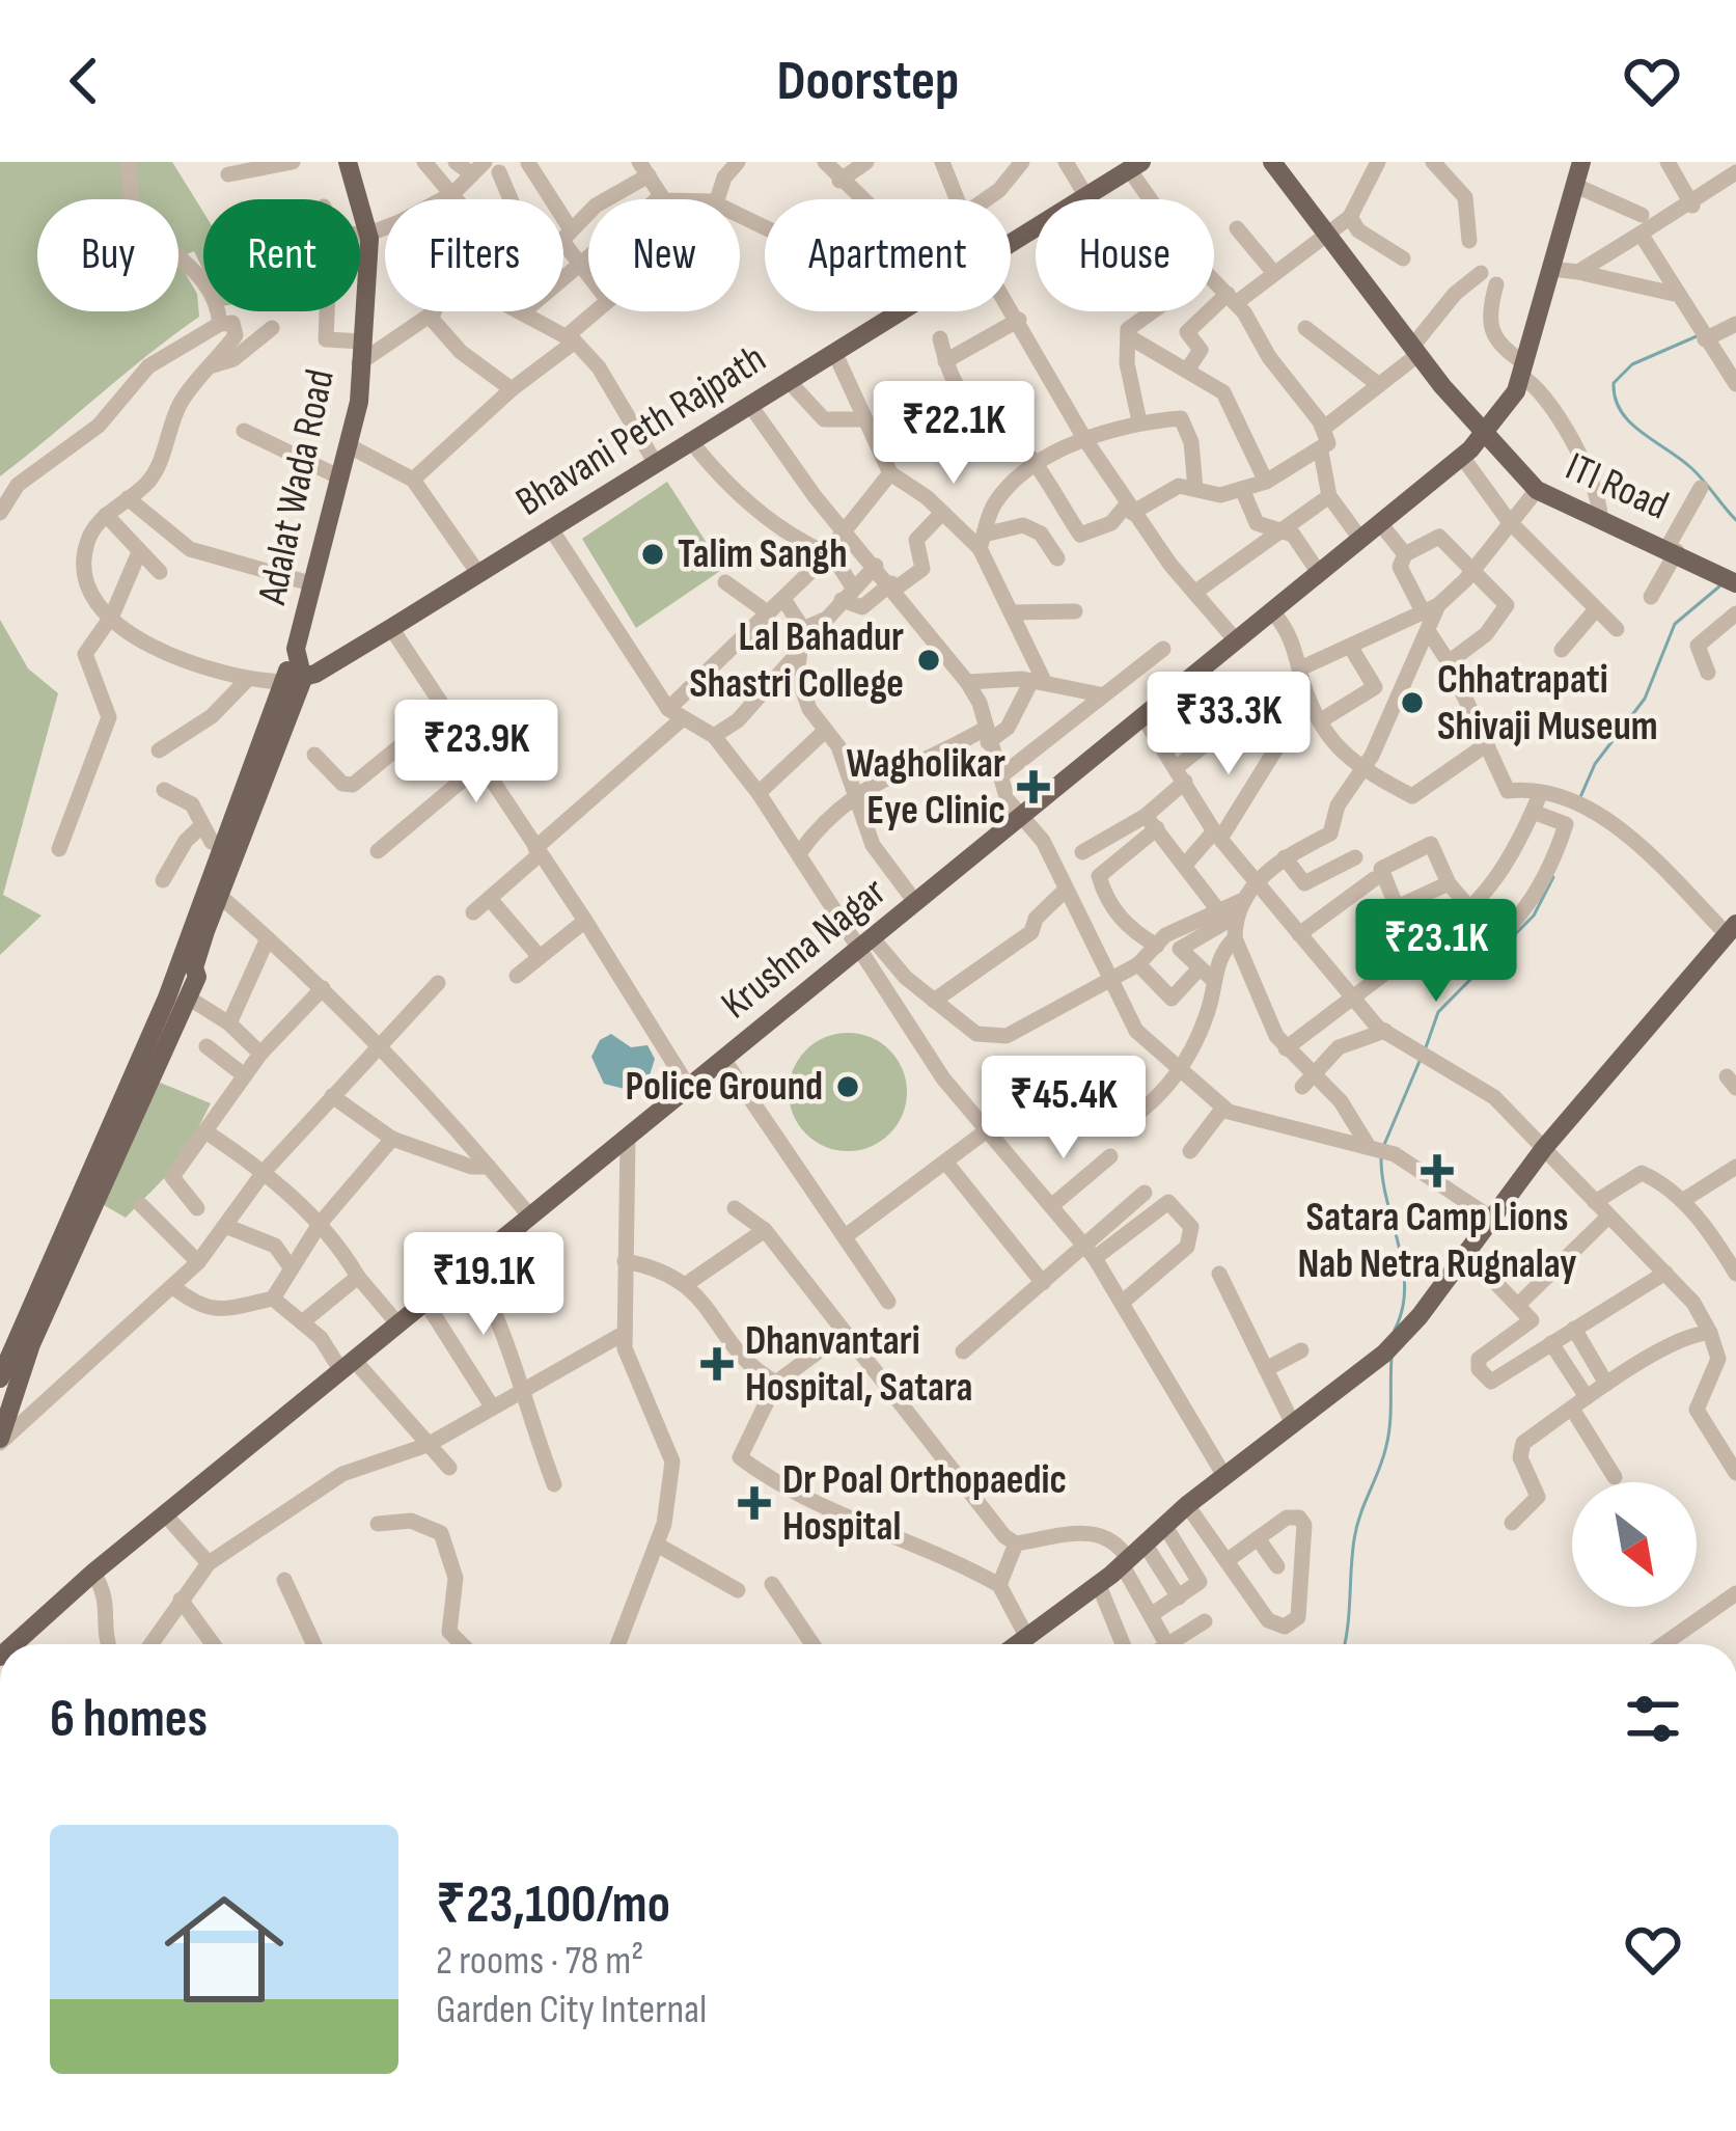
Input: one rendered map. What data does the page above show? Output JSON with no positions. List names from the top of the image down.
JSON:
{
  "streets": {
    "main road": [
      "Bhavani Peth Rajpath",
      "Adalat Wada Road",
      "ITI Road",
      "Krushna Nagar"
    ]
  },
  "crossings": [
    ["Bhavani Peth Rajpath", "Adalat Wada Road"],
    ["ITI Road", "Krushna Nagar"]
  ],
  "places": {
    "other": [
      "Talim Sangh",
      "Lal Bahadur Shastri College",
      "Chhatrapati Shivaji Museum",
      "Police Ground"
    ],
    "health": [
      "Wagholikar Eye Clinic",
      "Satara Camp Lions Nab Netra Rugnalay",
      "Dhanvantari Hospital, Satara",
      "Dr Poal Orthopaedic Hospital"
    ]
  },
  "north": "bottom right",
  "page": {
    "header": "Doorstep",
    "chip": [
      "Buy",
      "Rent",
      "Filters",
      "New",
      "Apartment",
      "House"
    ],
    "price": [
      "₹22.1K",
      "₹33.3K",
      "₹23.9K",
      "₹23.1K",
      "₹45.4K",
      "₹19.1K"
    ],
    "heading": "6 homes",
    "list": [
      {
        "name": "₹23,100/mo",
        "note": "2 rooms · 78 m² · Garden City Internal"
      }
    ]
  }
}
